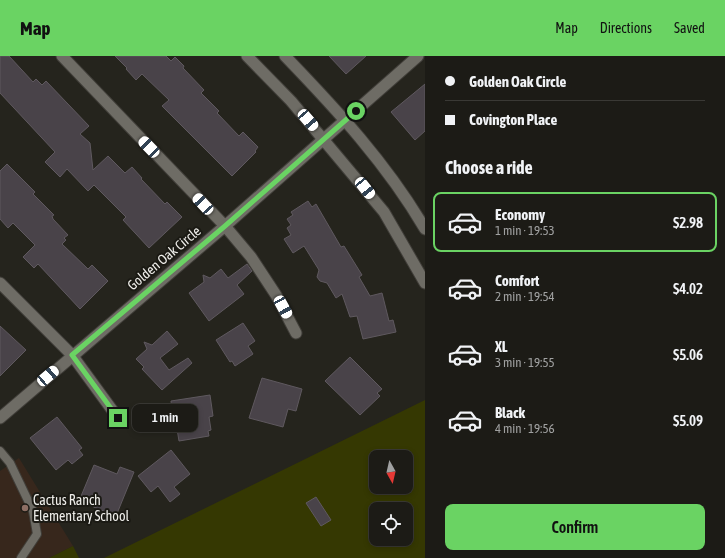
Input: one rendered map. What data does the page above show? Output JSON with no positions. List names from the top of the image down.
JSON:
{
  "streets": {
    "street": ["Golden Oak Circle"]
  },
  "places": ["Cactus Ranch Elementary School"],
  "north": "bottom",
  "page": {
    "header": "Map",
    "nav": ["Map", "Directions", "Saved"],
    "banner": ["Golden Oak Circle", "Covington Place"],
    "heading": "Choose a ride",
    "list": [
      {
        "name": "Economy",
        "note": "1 min · 19:53",
        "value": "$2.98"
      },
      {
        "name": "Comfort",
        "note": "2 min · 19:54",
        "value": "$4.02"
      },
      {
        "name": "XL",
        "note": "3 min · 19:55",
        "value": "$5.06"
      },
      {
        "name": "Black",
        "note": "4 min · 19:56",
        "value": "$5.09"
      }
    ],
    "bubble": "1 min",
    "buttons": "Confirm"
  }
}
